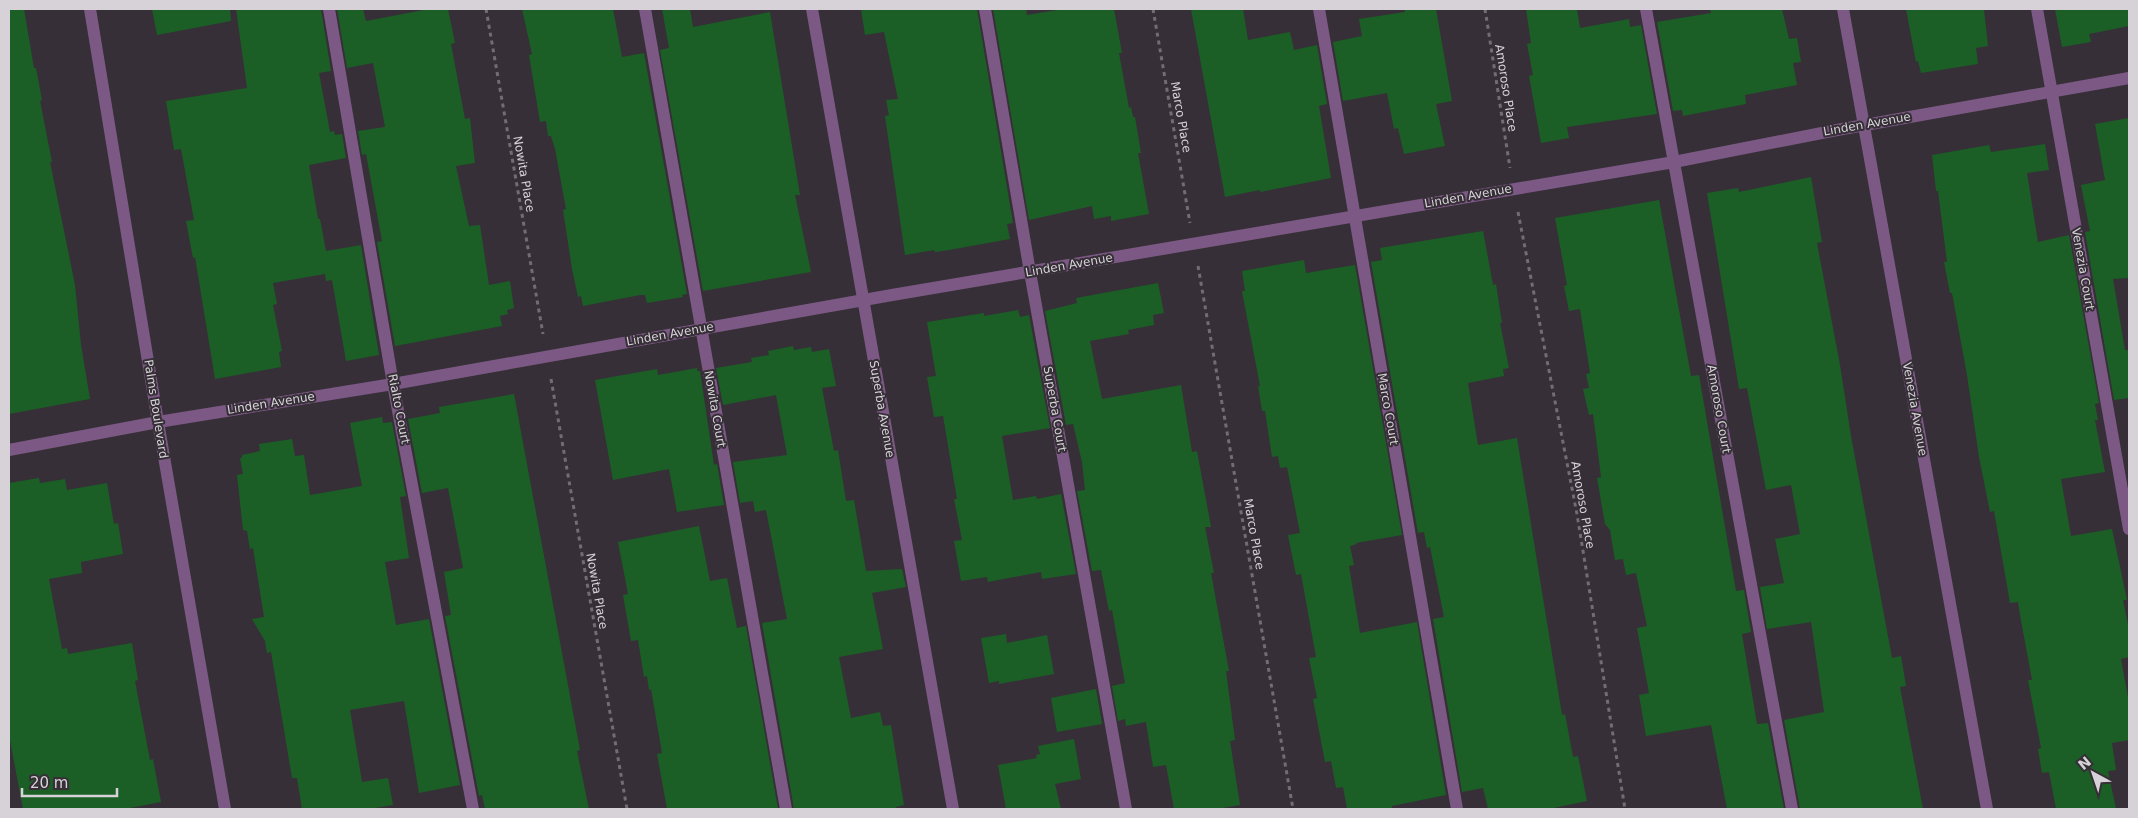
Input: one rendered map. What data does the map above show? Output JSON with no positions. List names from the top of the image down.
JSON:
{
  "streets": {
    "street": [
      "Linden Avenue",
      "Venezia Court",
      "Palms Boulevard",
      "Rialto Court",
      "Nowita Court",
      "Superba Avenue",
      "Superba Court",
      "Marco Court",
      "Amoroso Court",
      "Venezia Avenue"
    ],
    "path": ["Amoroso Place", "Marco Place", "Nowita Place"]
  },
  "crossings": [
    ["Linden Avenue", "Venezia Court"],
    ["Linden Avenue", "Palms Boulevard"],
    ["Linden Avenue", "Rialto Court"],
    ["Linden Avenue", "Nowita Court"],
    ["Linden Avenue", "Superba Avenue"],
    ["Linden Avenue", "Superba Court"],
    ["Linden Avenue", "Marco Court"],
    ["Linden Avenue", "Amoroso Court"],
    ["Linden Avenue", "Venezia Avenue"]
  ],
  "scale_bar": "20 m",
  "north": "top left"
}
